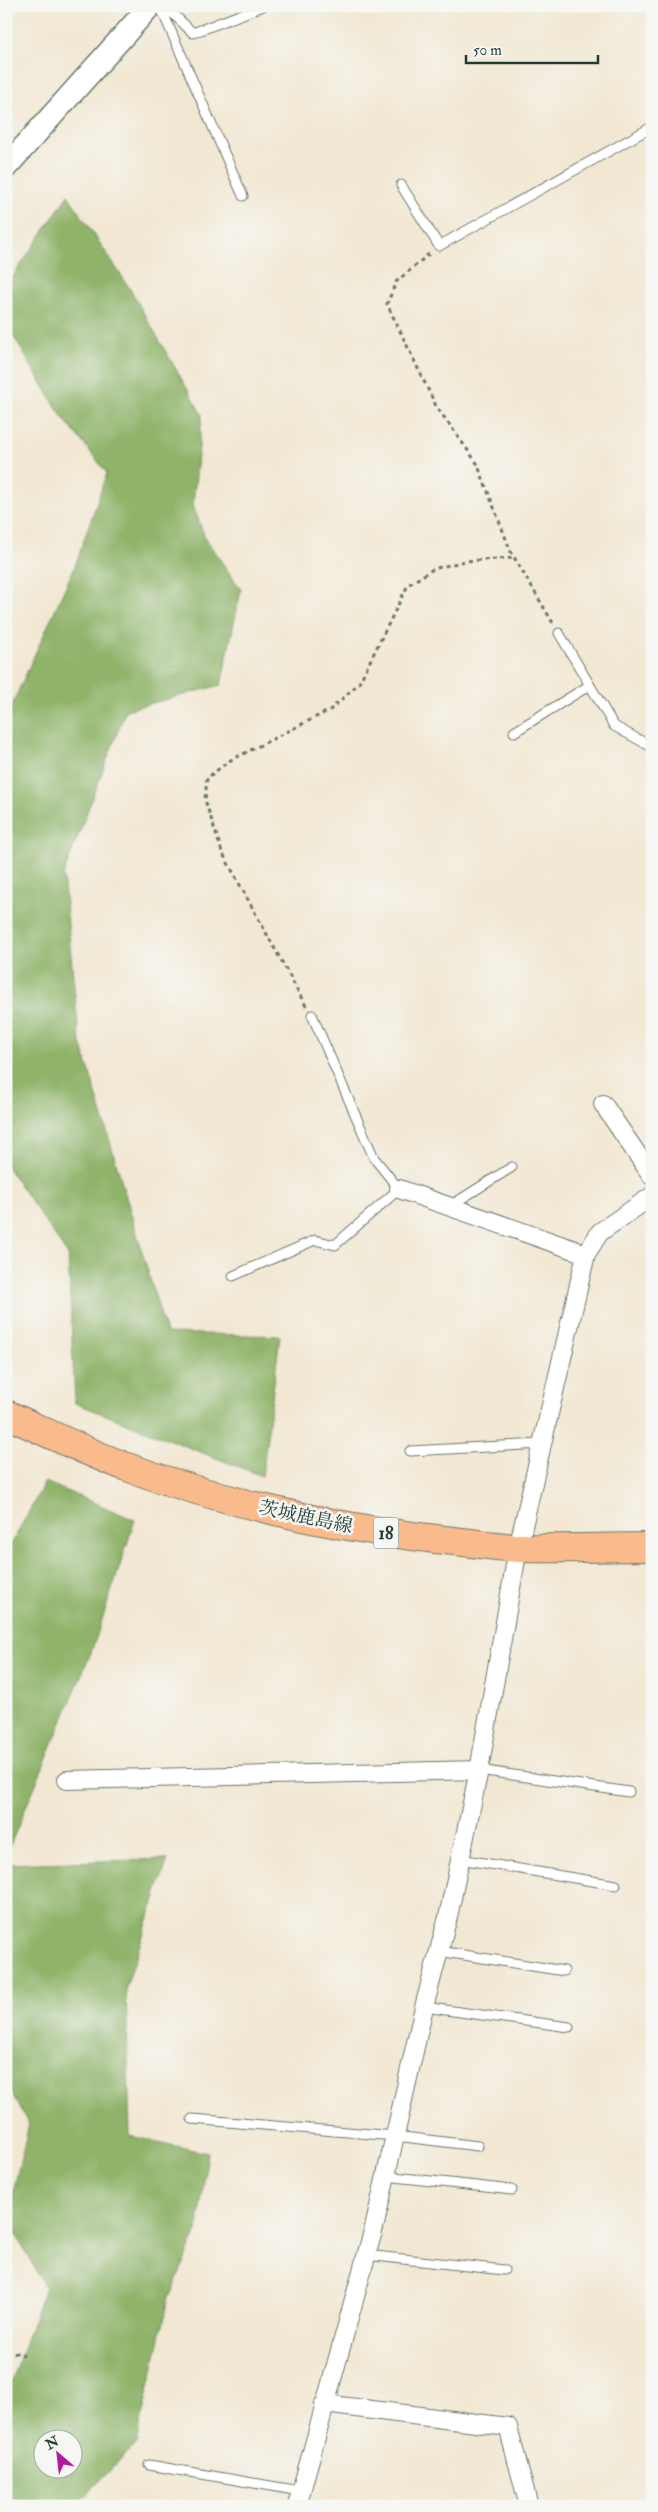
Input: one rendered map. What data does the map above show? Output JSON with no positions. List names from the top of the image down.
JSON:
{
  "streets": {
    "main road": ["茨城鹿島線", "18"]
  },
  "scale_bar": "50 m",
  "north": "top left"
}
